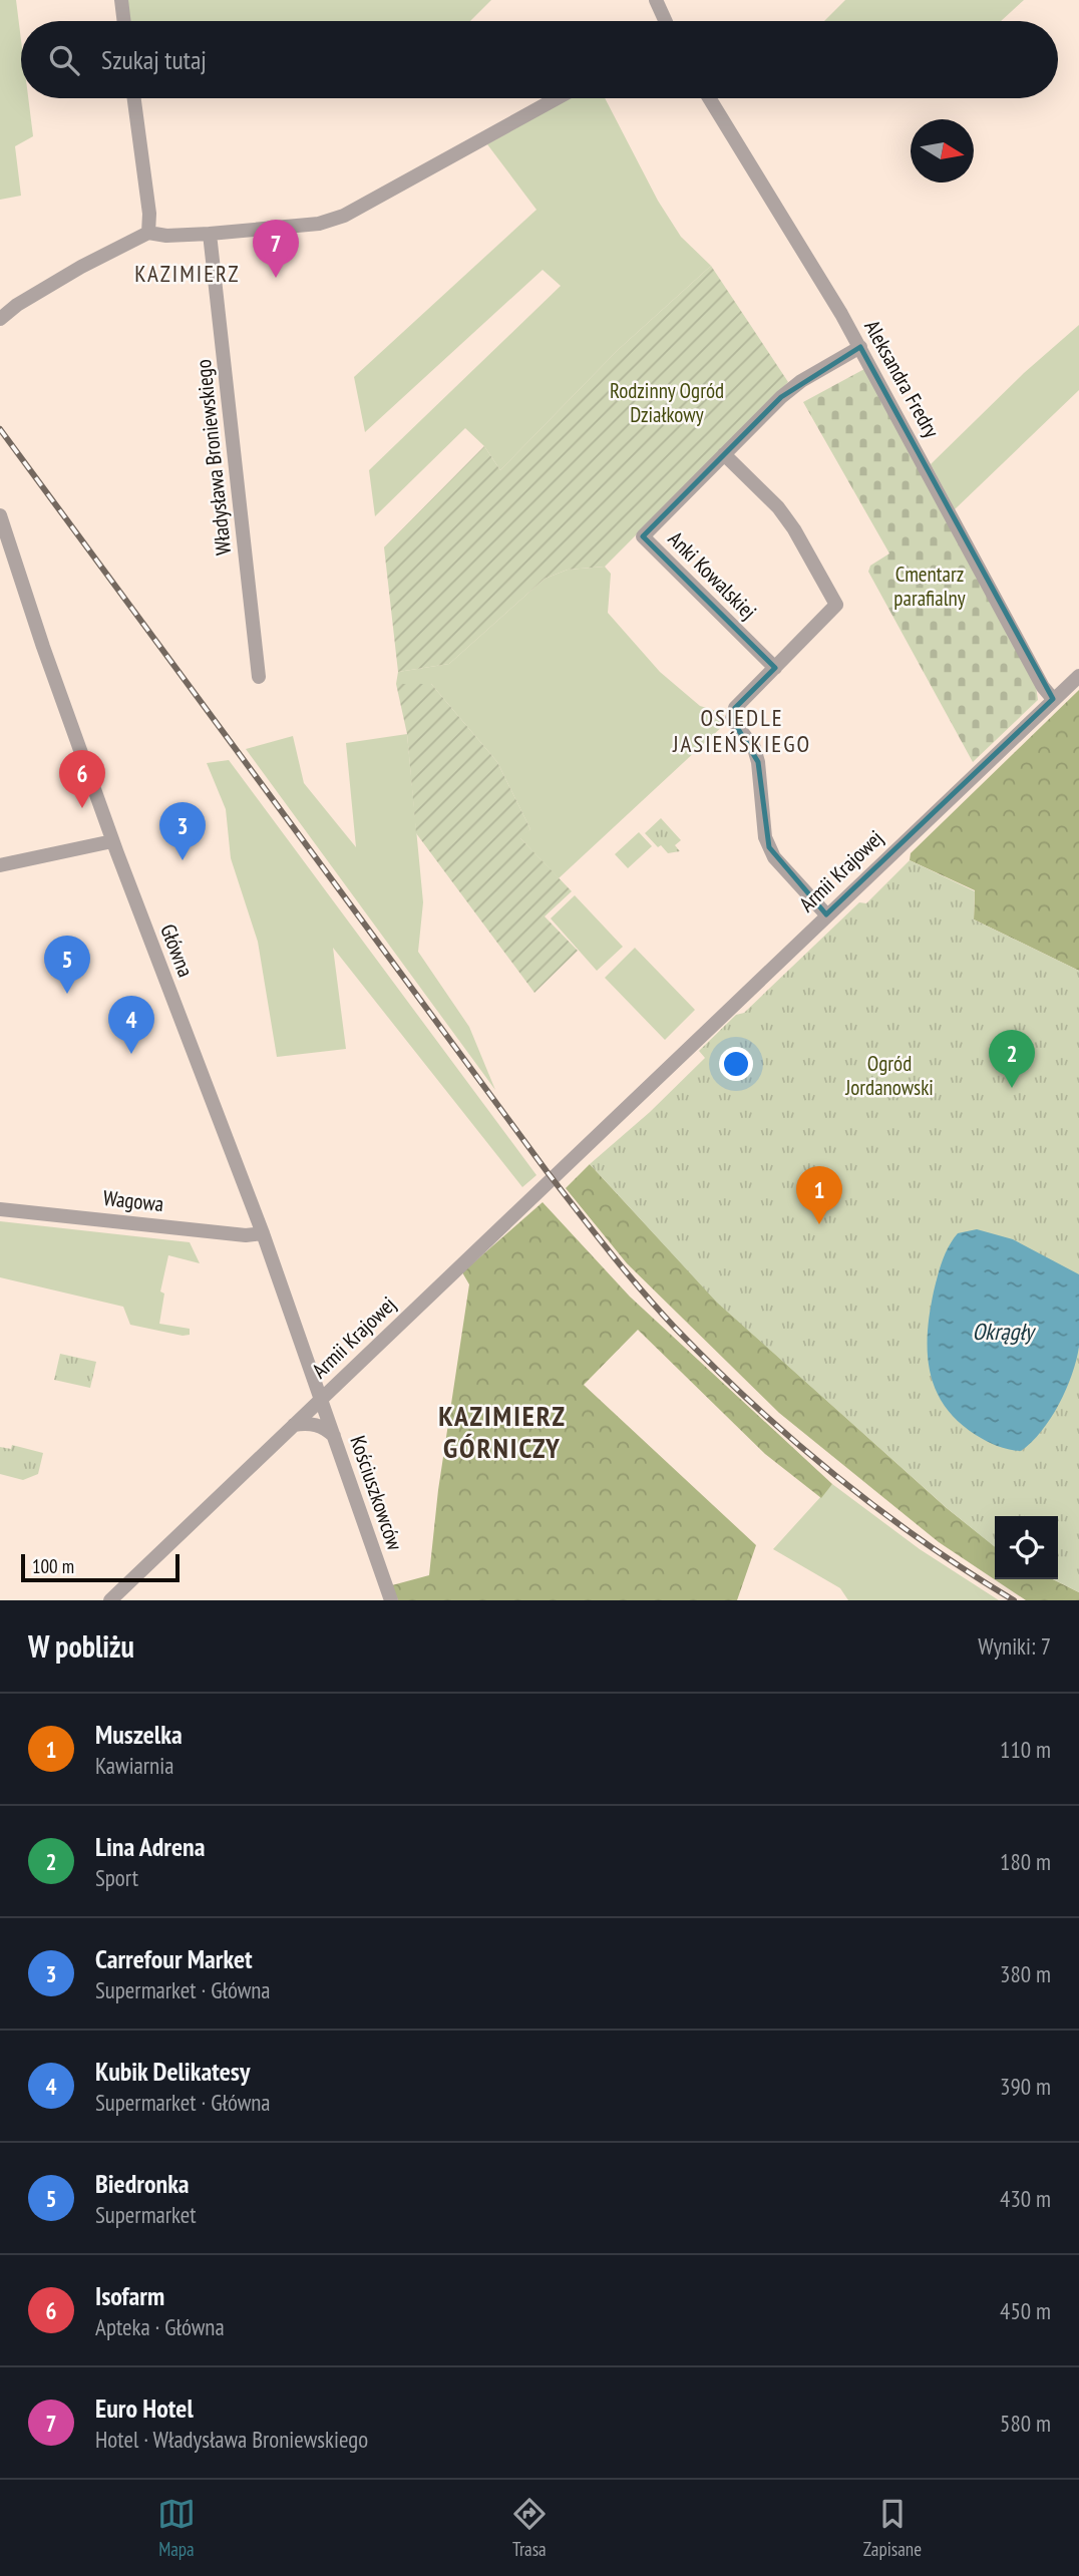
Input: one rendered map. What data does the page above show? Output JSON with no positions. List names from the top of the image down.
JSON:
{
  "streets": {
    "street": [
      "Aleksandra Fredry",
      "Władysława Broniewskiego",
      "Anki Kowalskiej",
      "Armii Krajowej",
      "Główna",
      "Wagowa",
      "Kościuszkowców"
    ]
  },
  "crossings": [
    ["Aleksandra Fredry", "Anki Kowalskiej"],
    ["Aleksandra Fredry", "Armii Krajowej"],
    ["Armii Krajowej", "Główna"],
    ["Armii Krajowej", "Kościuszkowców"],
    ["Główna", "Wagowa"],
    ["Główna", "Kościuszkowców"]
  ],
  "districts": ["KAZIMIERZ", "OSIEDLE JASIEŃSKIEGO", "KAZIMIERZ GÓRNICZY"],
  "water": ["Okrągły"],
  "parks": ["Rodzinny Ogród Działkowy", "Cmentarz parafialny", "Ogród Jordanowski"],
  "scale_bar": "100 m",
  "north": "right",
  "page": {
    "search": "Szukaj tutaj",
    "pins": [
      "7",
      "6",
      "3",
      "5",
      "4",
      "2",
      "1"
    ],
    "scale": "100 m",
    "heading": ["W pobliżu", "Wyniki: 7"],
    "list": [
      {
        "mark": "1",
        "name": "Muszelka",
        "note": "Kawiarnia",
        "value": "110 m"
      },
      {
        "mark": "2",
        "name": "Lina Adrena",
        "note": "Sport",
        "value": "180 m"
      },
      {
        "mark": "3",
        "name": "Carrefour Market",
        "note": "Supermarket · Główna",
        "value": "380 m"
      },
      {
        "mark": "4",
        "name": "Kubik Delikatesy",
        "note": "Supermarket · Główna",
        "value": "390 m"
      },
      {
        "mark": "5",
        "name": "Biedronka",
        "note": "Supermarket",
        "value": "430 m"
      },
      {
        "mark": "6",
        "name": "Isofarm",
        "note": "Apteka · Główna",
        "value": "450 m"
      },
      {
        "mark": "7",
        "name": "Euro Hotel",
        "note": "Hotel · Władysława Broniewskiego",
        "value": "580 m"
      }
    ],
    "nav": ["Mapa", "Trasa", "Zapisane"]
  }
}
